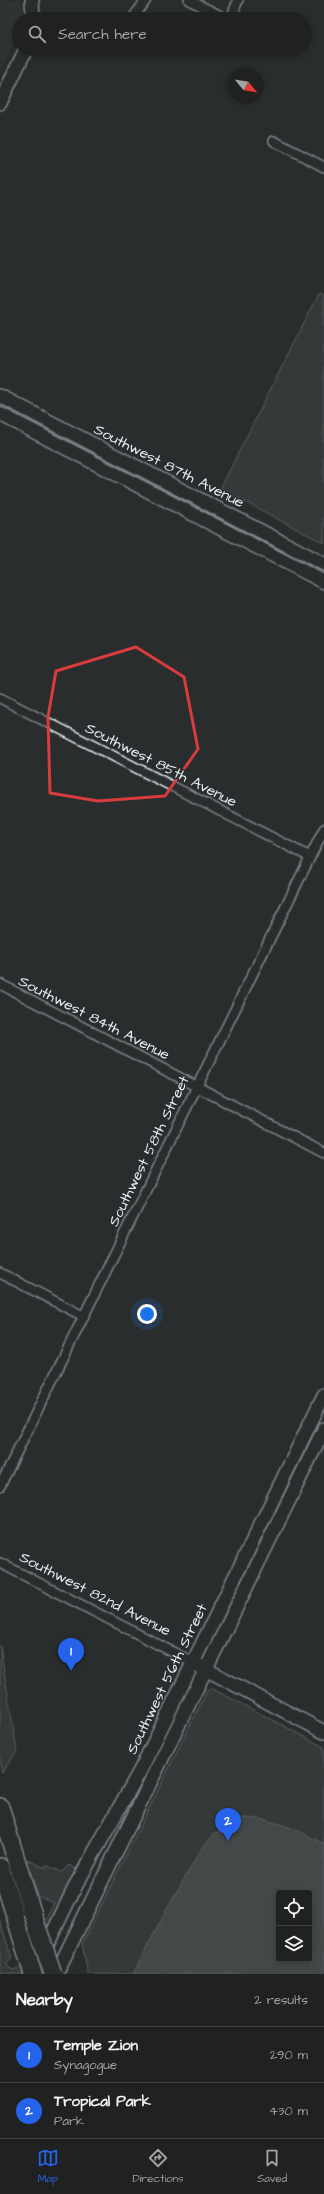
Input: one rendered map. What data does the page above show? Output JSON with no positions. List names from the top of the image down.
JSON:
{
  "streets": {
    "main road": ["Southwest 87th Avenue", "Southwest 82nd Avenue", "Southwest 56th Street"],
    "street": ["Southwest 85th Avenue", "Southwest 84th Avenue", "Southwest 58th Street"]
  },
  "crossings": [
    ["Southwest 85th Avenue", "Southwest 58th Street"],
    ["Southwest 84th Avenue", "Southwest 58th Street"],
    ["Southwest 82nd Avenue", "Southwest 56th Street"]
  ],
  "north": "bottom right",
  "page": {
    "search": "Search here",
    "pins": ["1", "2"],
    "heading": ["Nearby", "2 results"],
    "list": [
      {
        "mark": "1",
        "name": "Temple Zion",
        "note": "Synagogue",
        "value": "290 m"
      },
      {
        "mark": "2",
        "name": "Tropical Park",
        "note": "Park",
        "value": "430 m"
      }
    ],
    "nav": ["Map", "Directions", "Saved"]
  }
}
